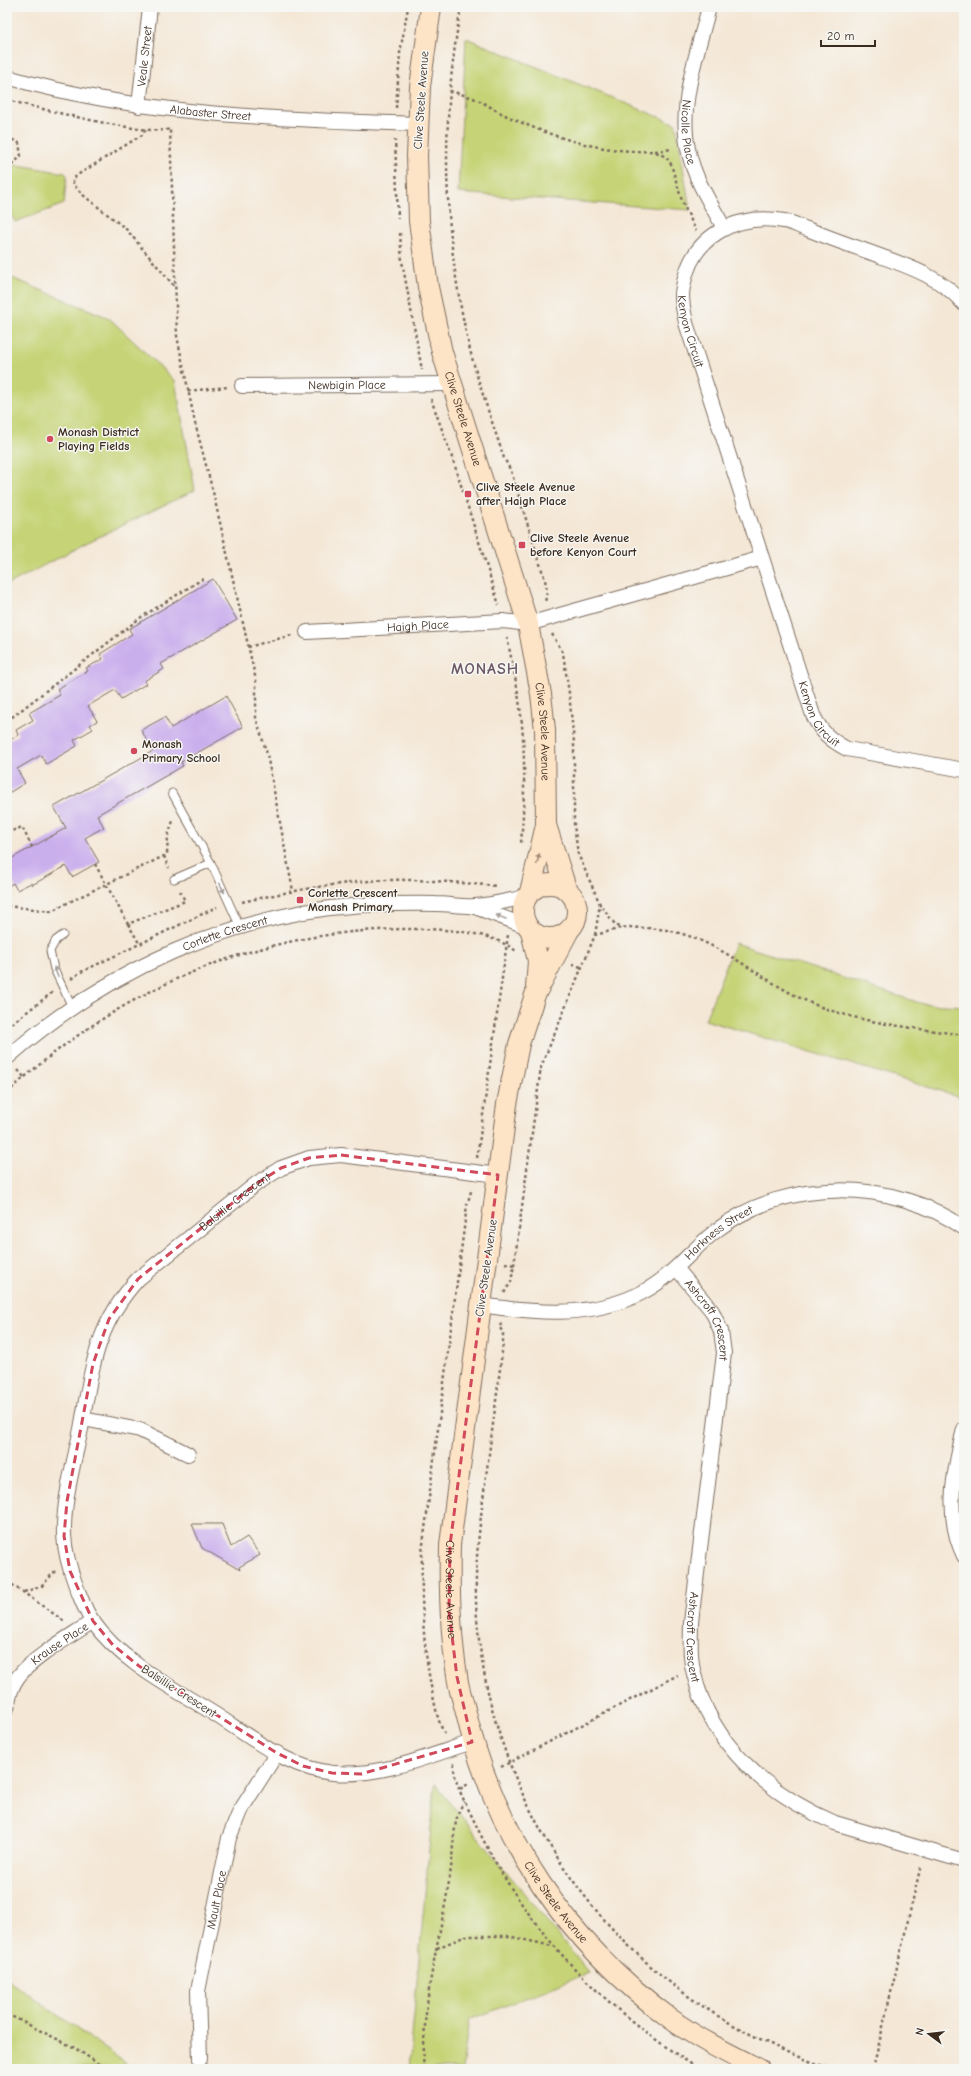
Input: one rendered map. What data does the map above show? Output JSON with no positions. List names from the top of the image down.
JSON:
{
  "streets": {
    "street": [
      "Veale Street",
      "Clive Steele Avenue",
      "Alabaster Street",
      "Nicolle Place",
      "Kenyon Circuit",
      "Newbigin Place",
      "Haigh Place",
      "Corlette Crescent",
      "Balsillie Crescent",
      "Harkness Street",
      "Ashcroft Crescent",
      "Krause Place",
      "Mault Place"
    ]
  },
  "crossings": [
    ["Veale Street", "Alabaster Street"],
    ["Clive Steele Avenue", "Alabaster Street"],
    ["Clive Steele Avenue", "Newbigin Place"],
    ["Clive Steele Avenue", "Haigh Place"],
    ["Clive Steele Avenue", "Corlette Crescent"],
    ["Clive Steele Avenue", "Balsillie Crescent"],
    ["Clive Steele Avenue", "Harkness Street"],
    ["Nicolle Place", "Kenyon Circuit"],
    ["Balsillie Crescent", "Krause Place"],
    ["Balsillie Crescent", "Mault Place"],
    ["Harkness Street", "Ashcroft Crescent"]
  ],
  "districts": ["MONASH"],
  "places": {
    "other": ["Monash District Playing Fields", "Monash Primary School"],
    "transit": ["Clive Steele Avenue after Haigh Place", "Clive Steele Avenue before Kenyon Court", "Corlette Crescent Monash Primary"]
  },
  "scale_bar": "20 m",
  "north": "left"
}
